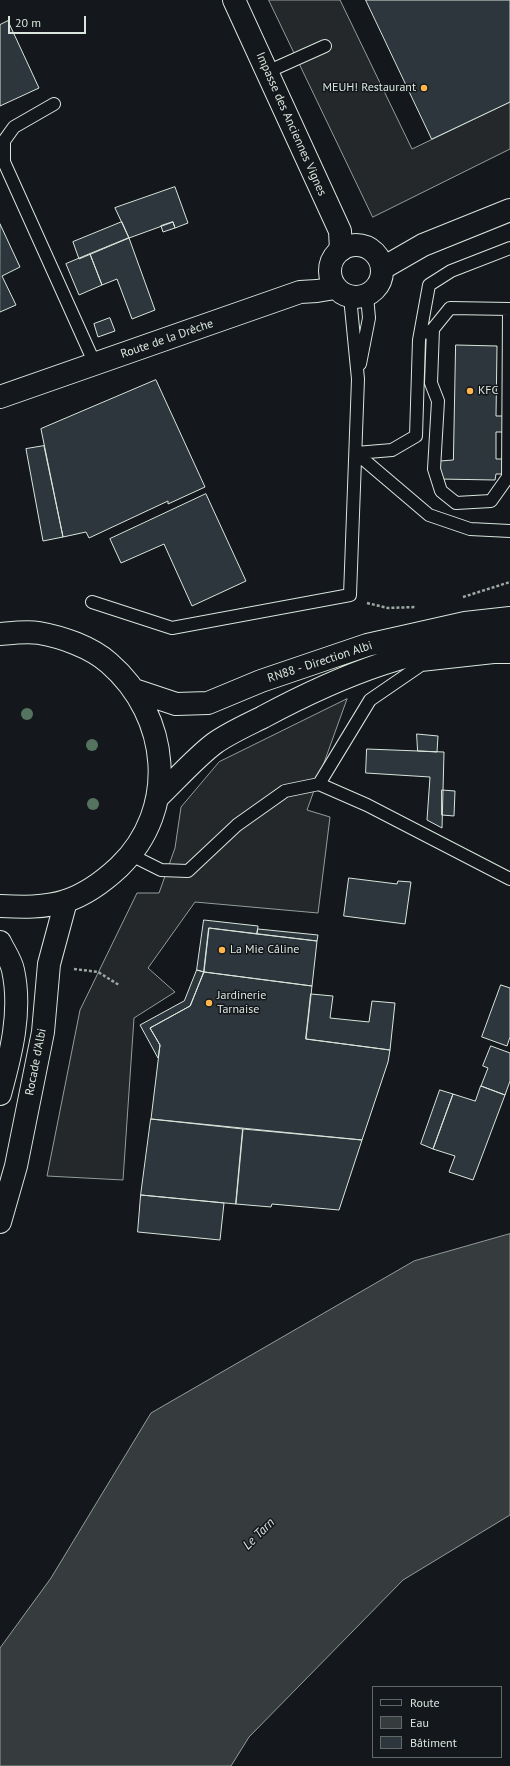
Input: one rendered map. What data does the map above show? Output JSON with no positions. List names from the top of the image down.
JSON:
{
  "streets": {
    "main road": [
      "Impasse des Anciennes Vignes",
      "Route de la Drêche",
      "RN88 - Direction Albi",
      "Rocade d'Albi"
    ]
  },
  "crossings": [
    ["Impasse des Anciennes Vignes", "Route de la Drêche"]
  ],
  "water": ["Le Tarn"],
  "places": [
    "MEUH! Restaurant",
    "KFC",
    "La Mie Câline",
    "Jardinerie Tarnaise"
  ],
  "legend": ["Route", "Eau", "Bâtiment"],
  "scale_bar": "20 m"
}
